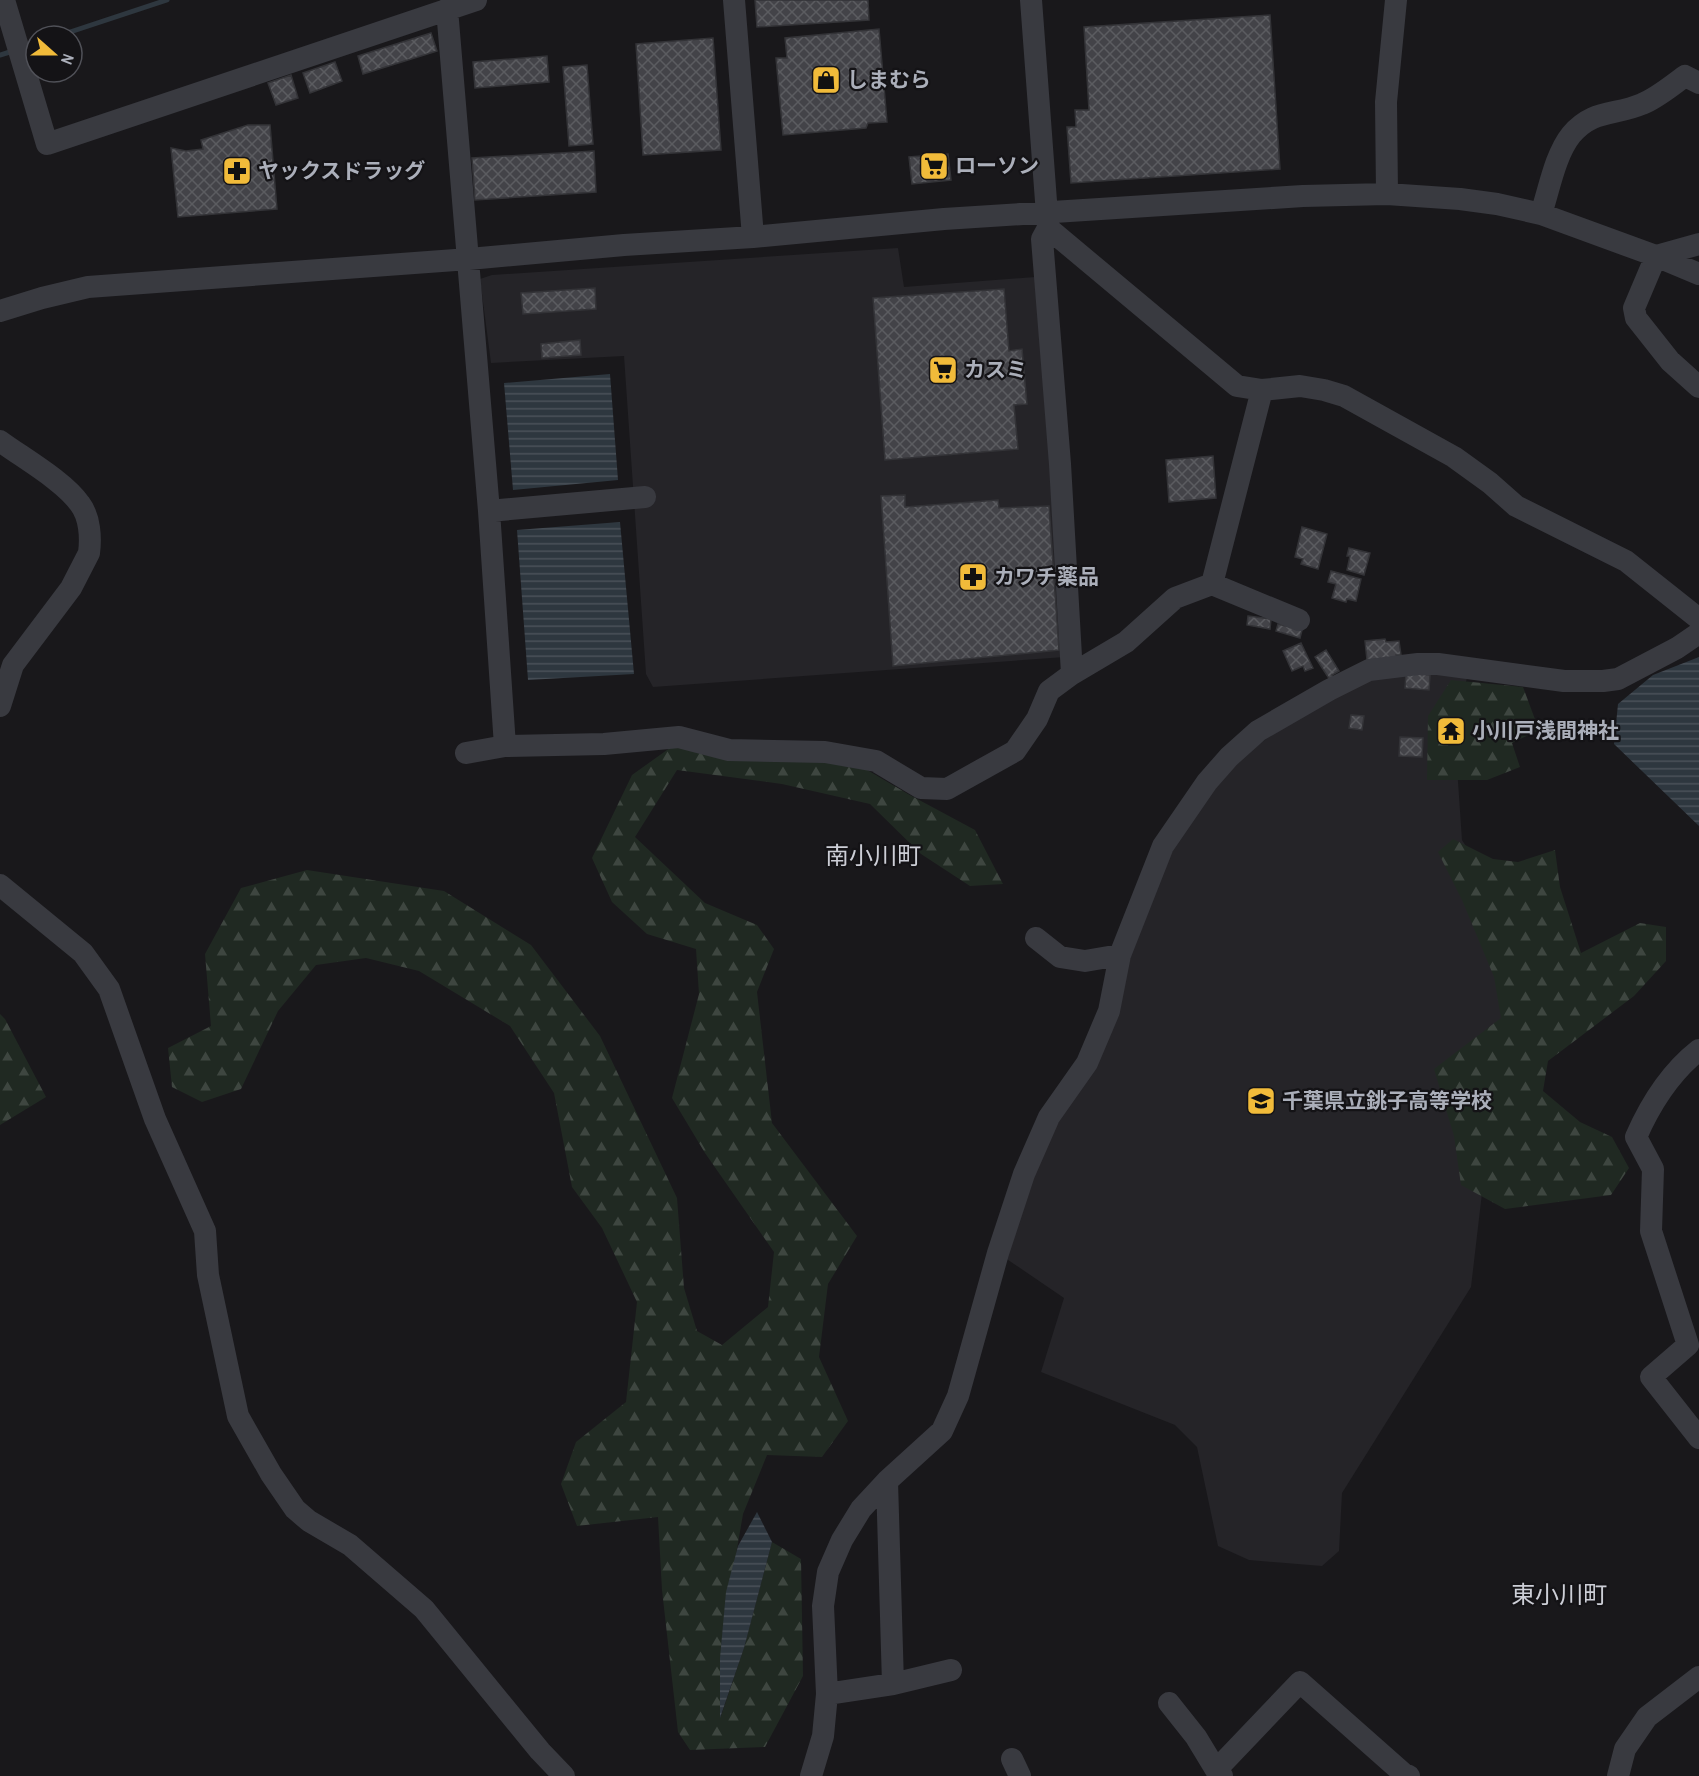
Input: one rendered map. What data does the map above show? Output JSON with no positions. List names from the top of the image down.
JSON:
{
  "districts": ["南小川町", "東小川町"],
  "places": {
    "shop": ["しまむら"],
    "supermarket": ["ローソン", "カスミ"],
    "pharmacy": ["ヤックスドラッグ", "カワチ薬品"],
    "temple": ["小川戸浅間神社"],
    "school or university": ["千葉県立銚子高等学校"]
  },
  "north": "right"
}
